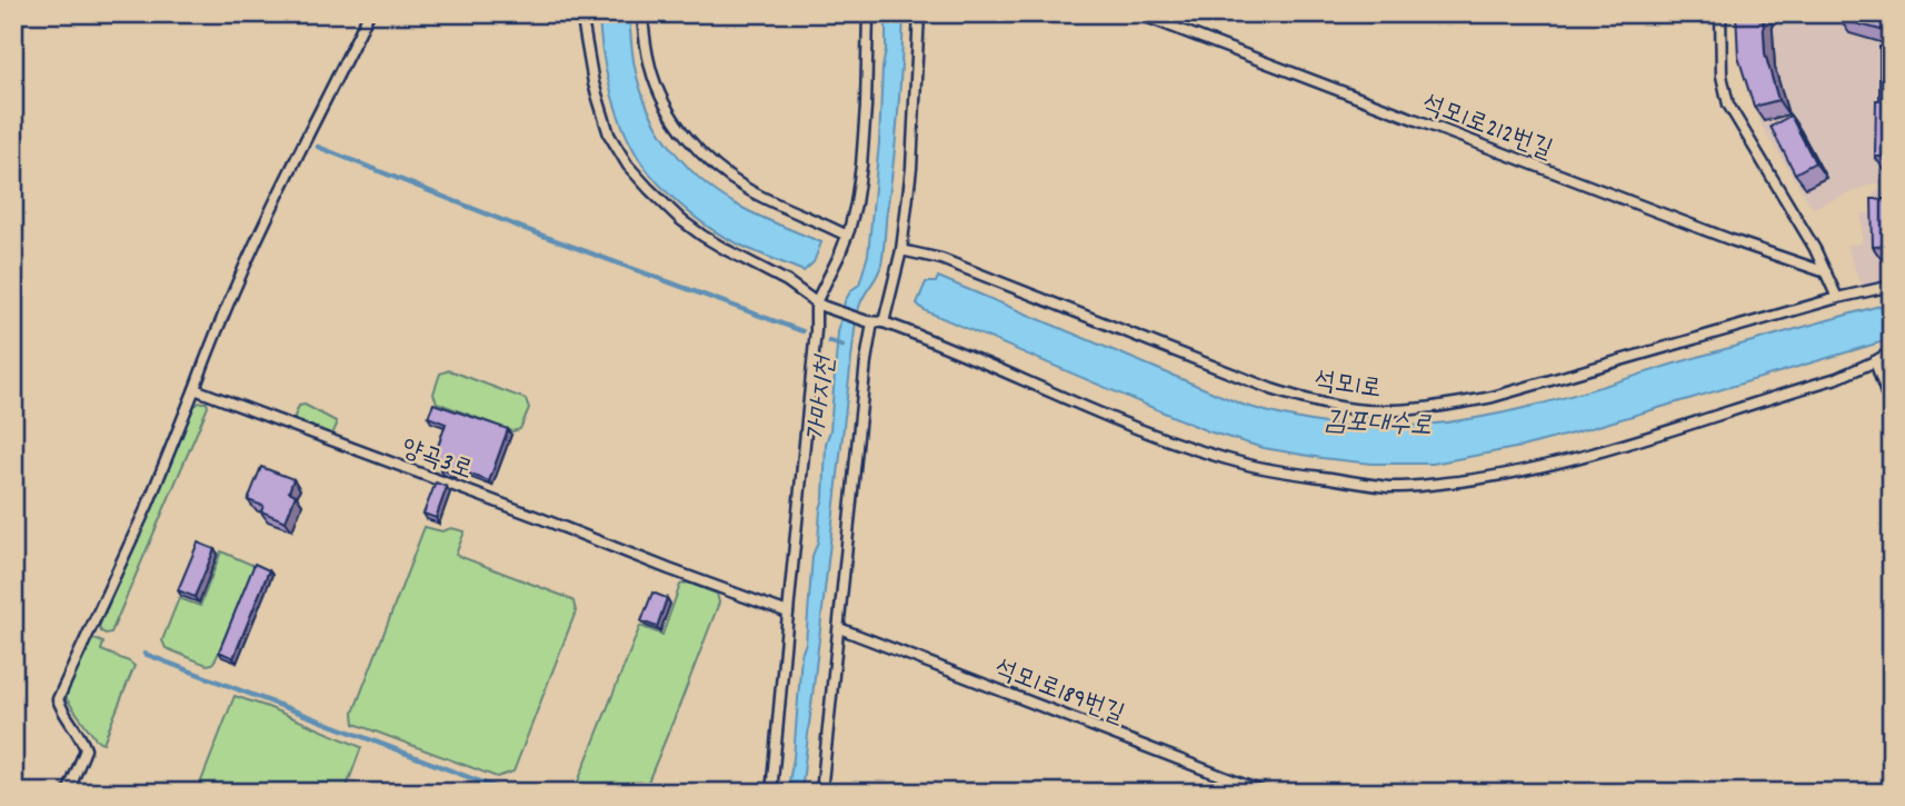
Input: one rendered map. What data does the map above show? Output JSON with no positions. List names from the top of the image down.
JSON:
{
  "streets": {
    "lane": [
      "석모1로212번길",
      "석모1로",
      "양곡3로",
      "석모1로189번길"
    ]
  },
  "water": ["가마지천", "김포대수로"]
}
